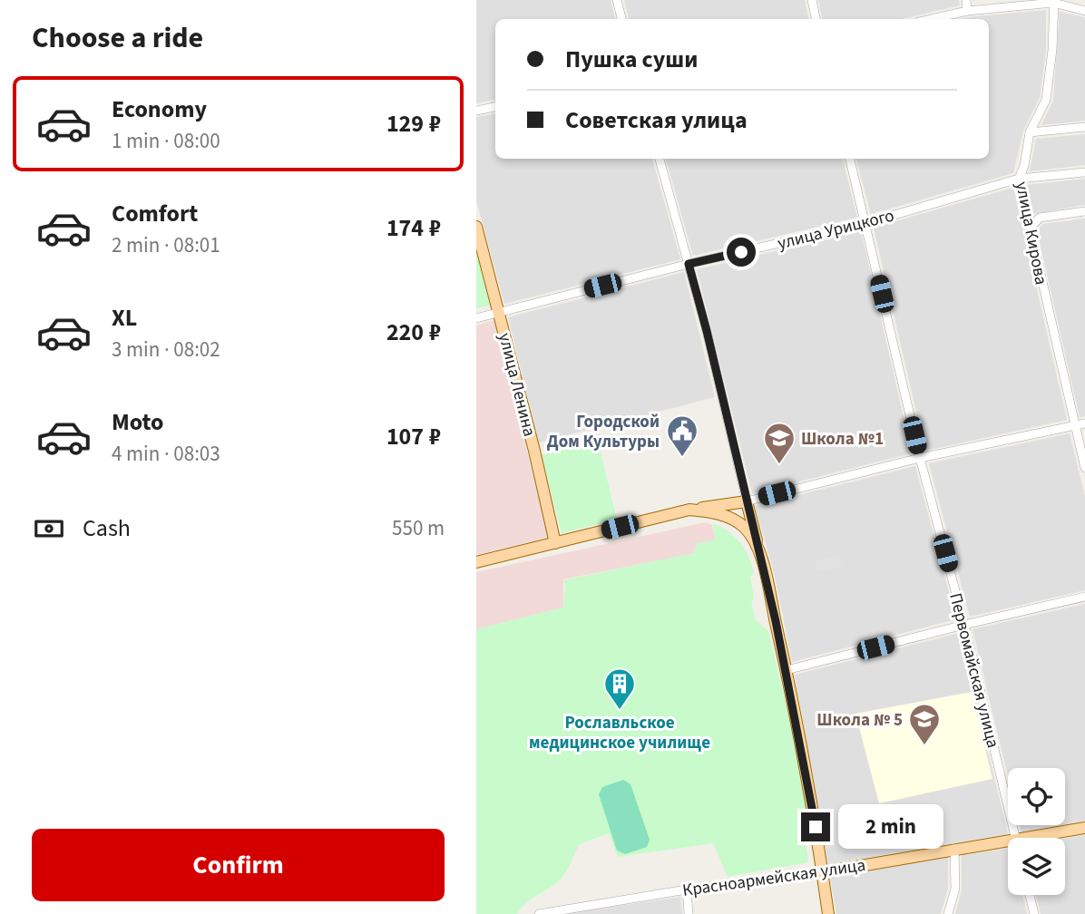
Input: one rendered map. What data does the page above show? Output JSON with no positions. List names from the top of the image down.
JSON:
{
  "streets": {
    "main road": ["улица Ленина", "Красноармейская улица"],
    "street": ["улица Урицкого", "улица Кирова", "Первомайская улица"]
  },
  "crossings": [
    ["улица Урицкого", "улица Кирова"],
    ["улица Урицкого", "улица Ленина"],
    ["улица Урицкого", "Первомайская улица"]
  ],
  "places": {
    "public building": ["Городской Дом Культуры"],
    "school or university": ["Школа №1", "Школа № 5"],
    "building": ["Рославльское медицинское училище"]
  },
  "page": {
    "heading": "Choose a ride",
    "banner": ["Пушка суши", "Советская улица"],
    "list": [
      {
        "name": "Economy",
        "note": "1 min · 08:00",
        "value": "129 ₽"
      },
      {
        "name": "Comfort",
        "note": "2 min · 08:01",
        "value": "174 ₽"
      },
      {
        "name": "XL",
        "note": "3 min · 08:02",
        "value": "220 ₽"
      },
      {
        "name": "Moto",
        "note": "4 min · 08:03",
        "value": "107 ₽"
      }
    ],
    "pay": ["Cash", "550 m"],
    "bubble": "2 min",
    "buttons": "Confirm"
  }
}
